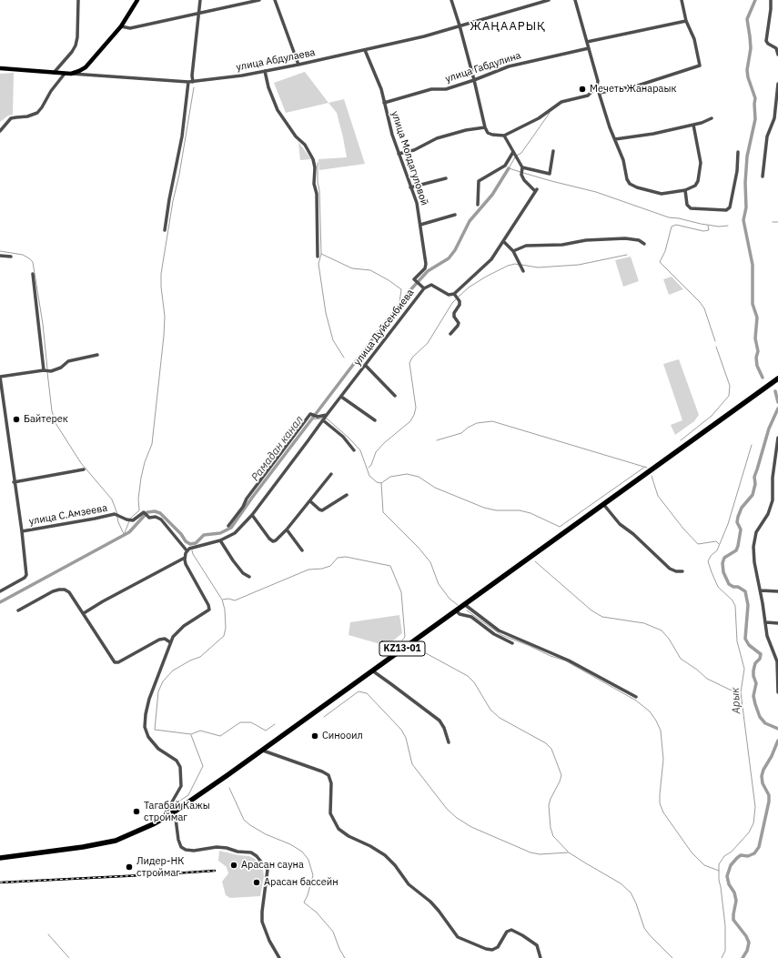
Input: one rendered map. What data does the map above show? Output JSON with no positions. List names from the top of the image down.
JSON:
{
  "streets": {
    "highway": ["KZ13-01"],
    "main road": ["улица Абдулаева"],
    "street": [
      "улица Габдулина",
      "улица Молдагуловой",
      "улица Дуйсенбиева",
      "улица С.Амзеева"
    ]
  },
  "crossings": [
    ["улица Абдулаева", "улица Молдагуловой"],
    ["улица Габдулина", "улица Молдагуловой"],
    ["улица Молдагуловой", "улица Дуйсенбиева"],
    ["улица Дуйсенбиева", "улица С.Амзеева"]
  ],
  "districts": ["ЖАҢААРЫҚ"],
  "water": ["Рамадан канал", "Арык"],
  "places": [
    "Мечеть Жанараык",
    "Байтерек",
    "Синооил",
    "Тагабай Кажы строймаг",
    "Арасан сауна",
    "Лидер-НК строймаг",
    "Арасан бассейн"
  ]
}
